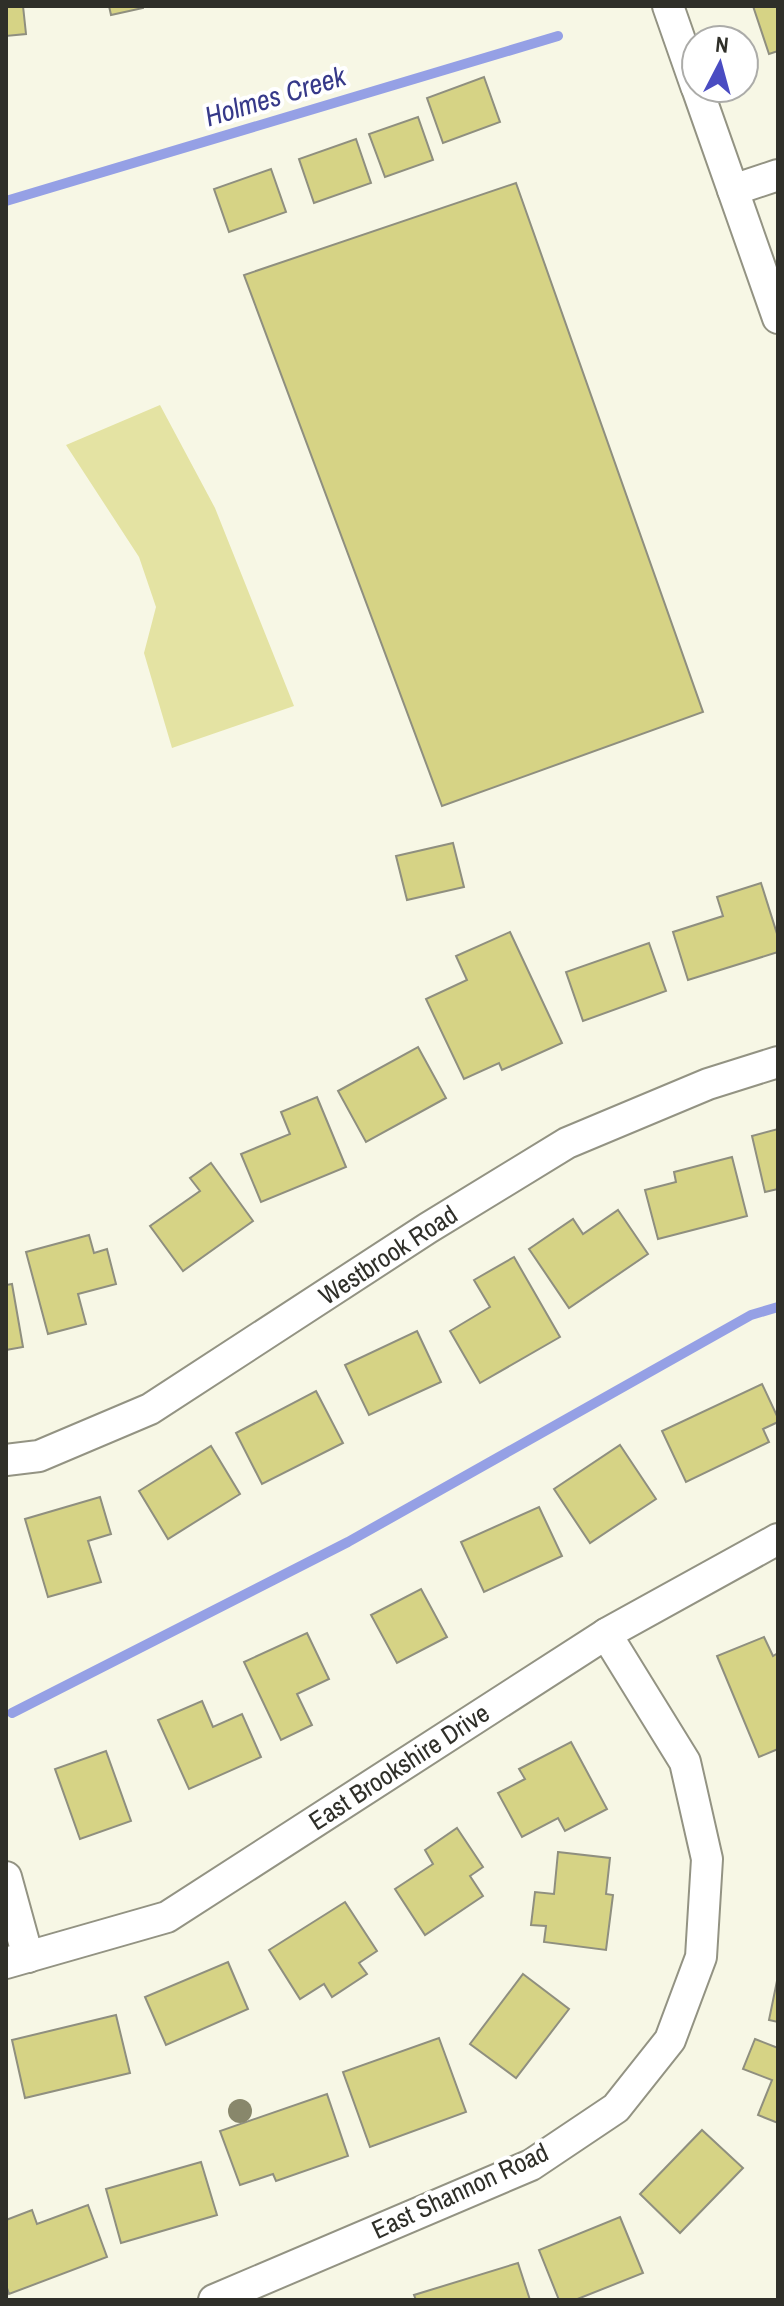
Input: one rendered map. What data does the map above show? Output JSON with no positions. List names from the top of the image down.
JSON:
{
  "streets": {
    "street": ["Westbrook Road", "East Brookshire Drive", "East Shannon Road"]
  },
  "crossings": [
    ["East Brookshire Drive", "East Shannon Road"]
  ],
  "water": ["Holmes Creek"],
  "north": "top"
}
